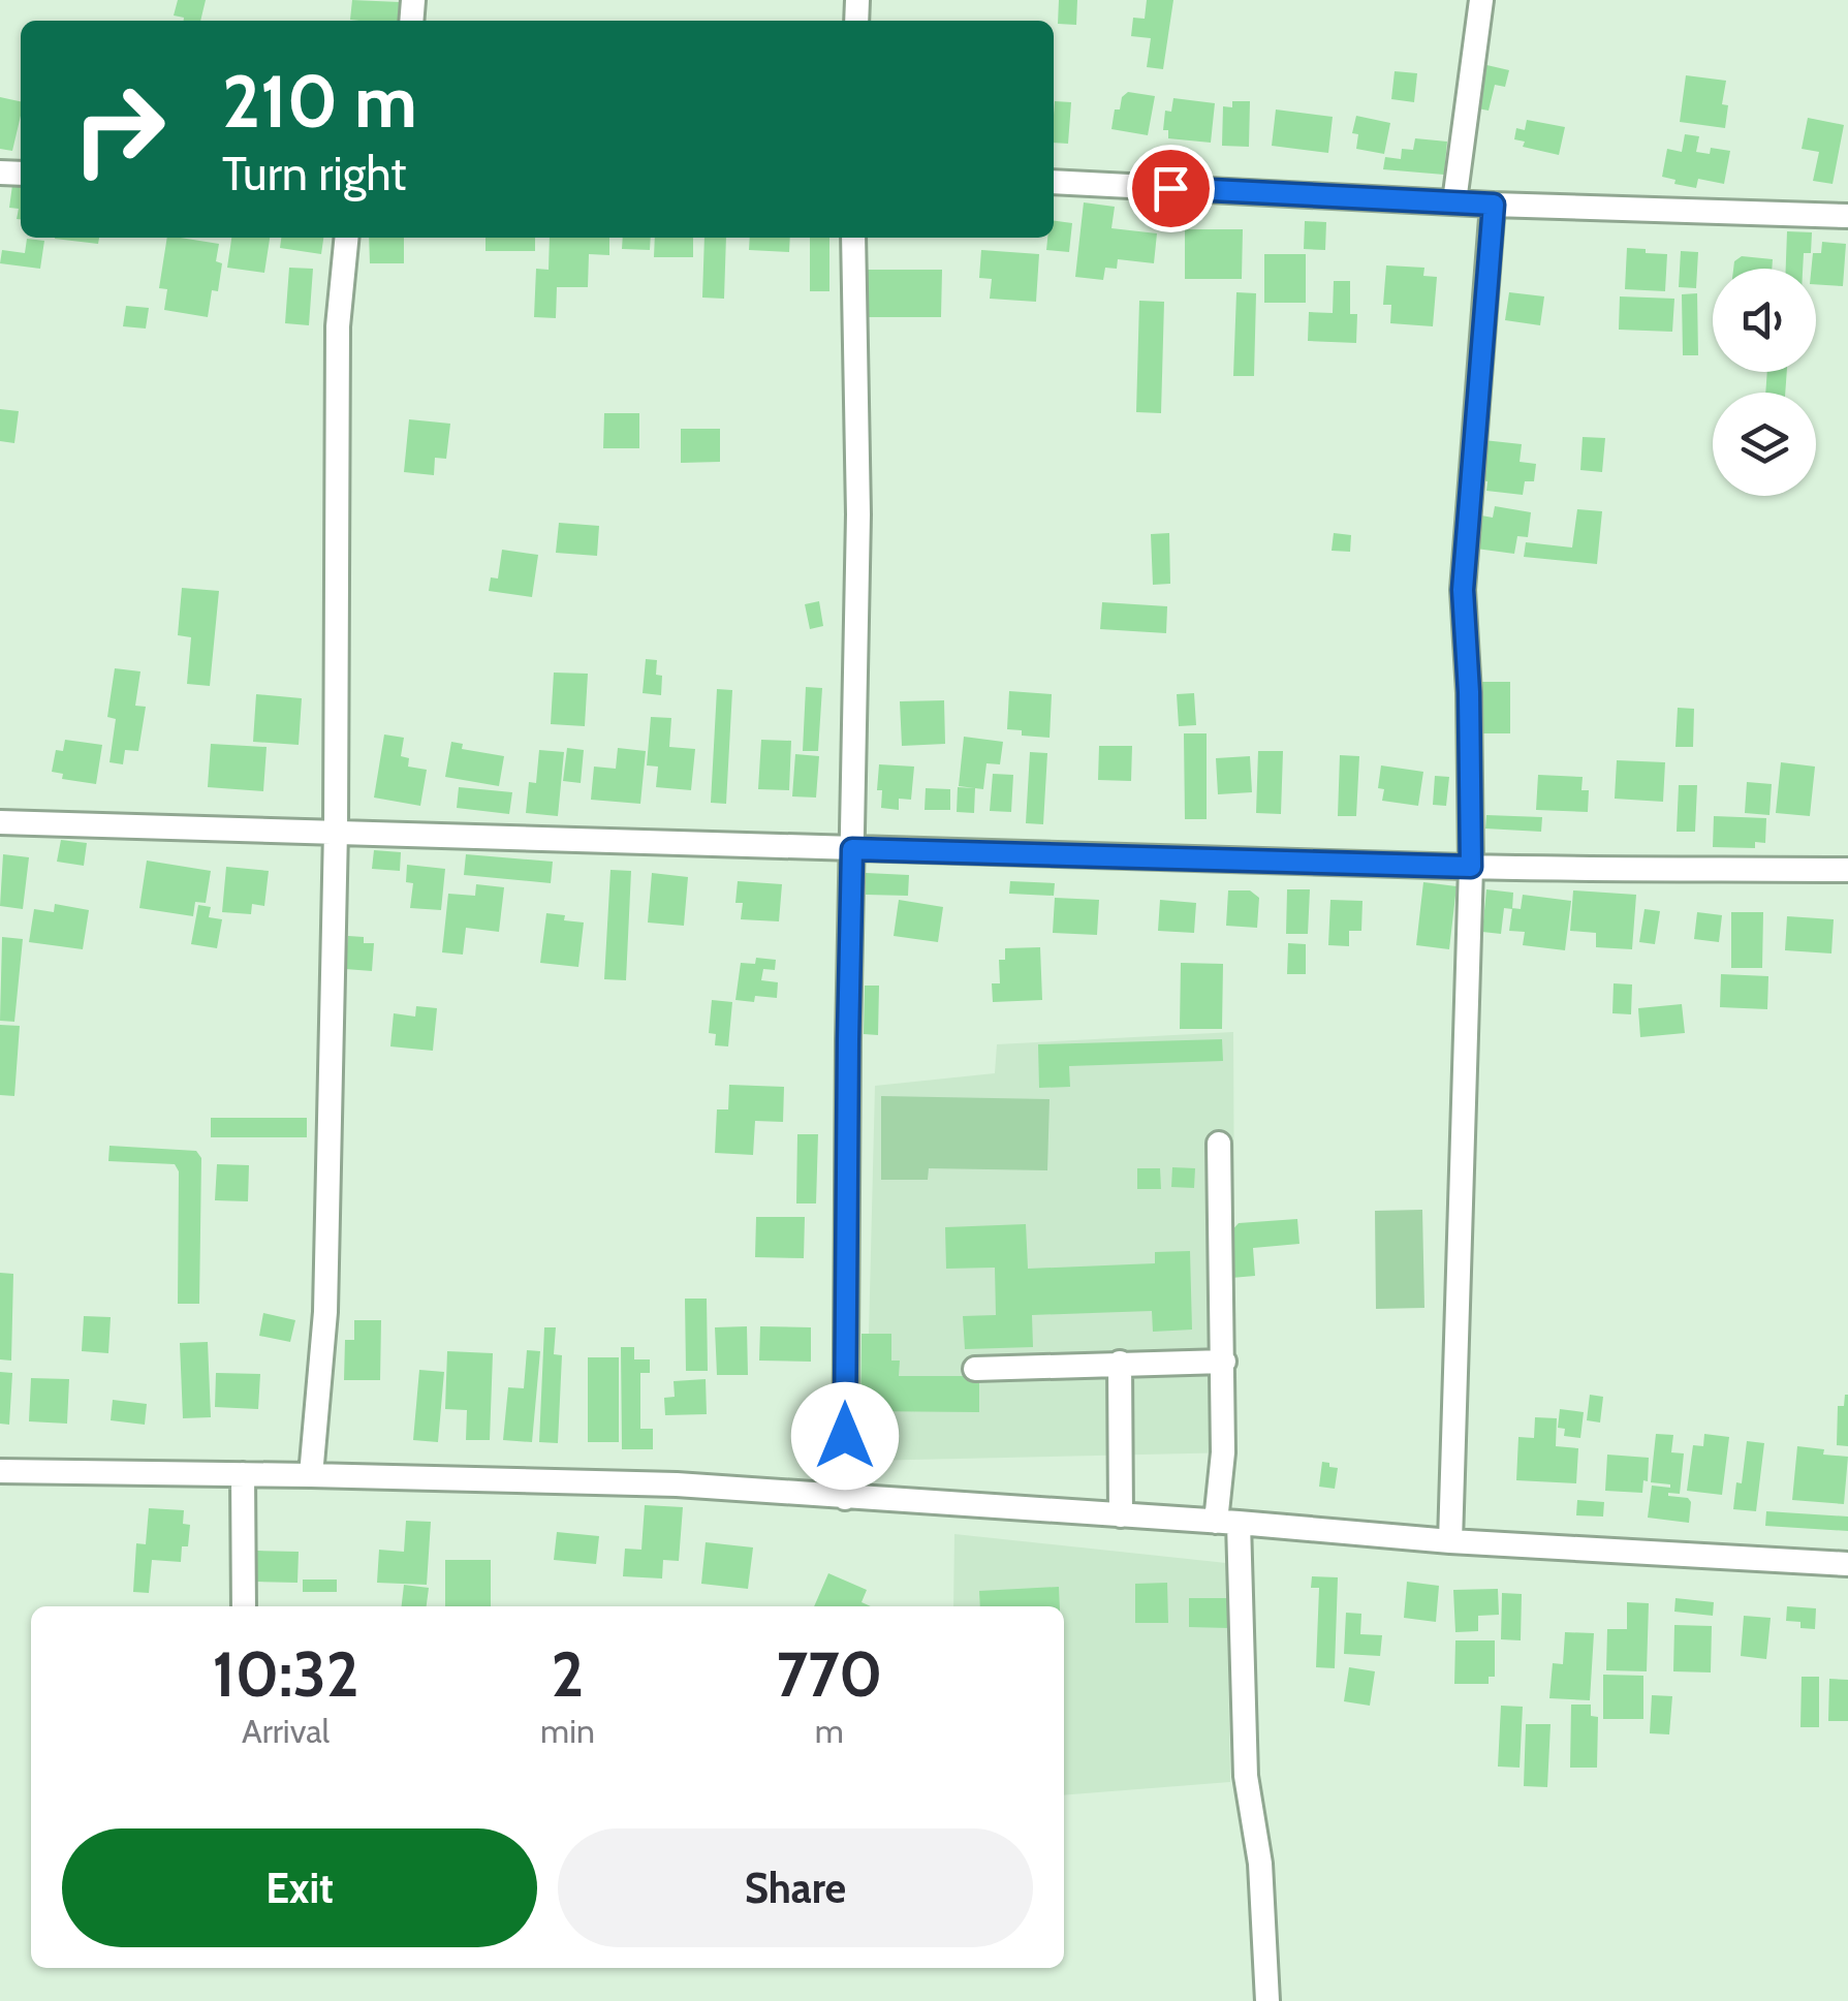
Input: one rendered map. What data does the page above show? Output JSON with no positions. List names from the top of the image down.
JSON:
{
  "page": {
    "turn": ["210 m", "Turn right"],
    "eta": [
      "10:32",
      "Arrival",
      "2",
      "min",
      "770",
      "m"
    ],
    "buttons": ["Exit", "Share"]
  }
}
